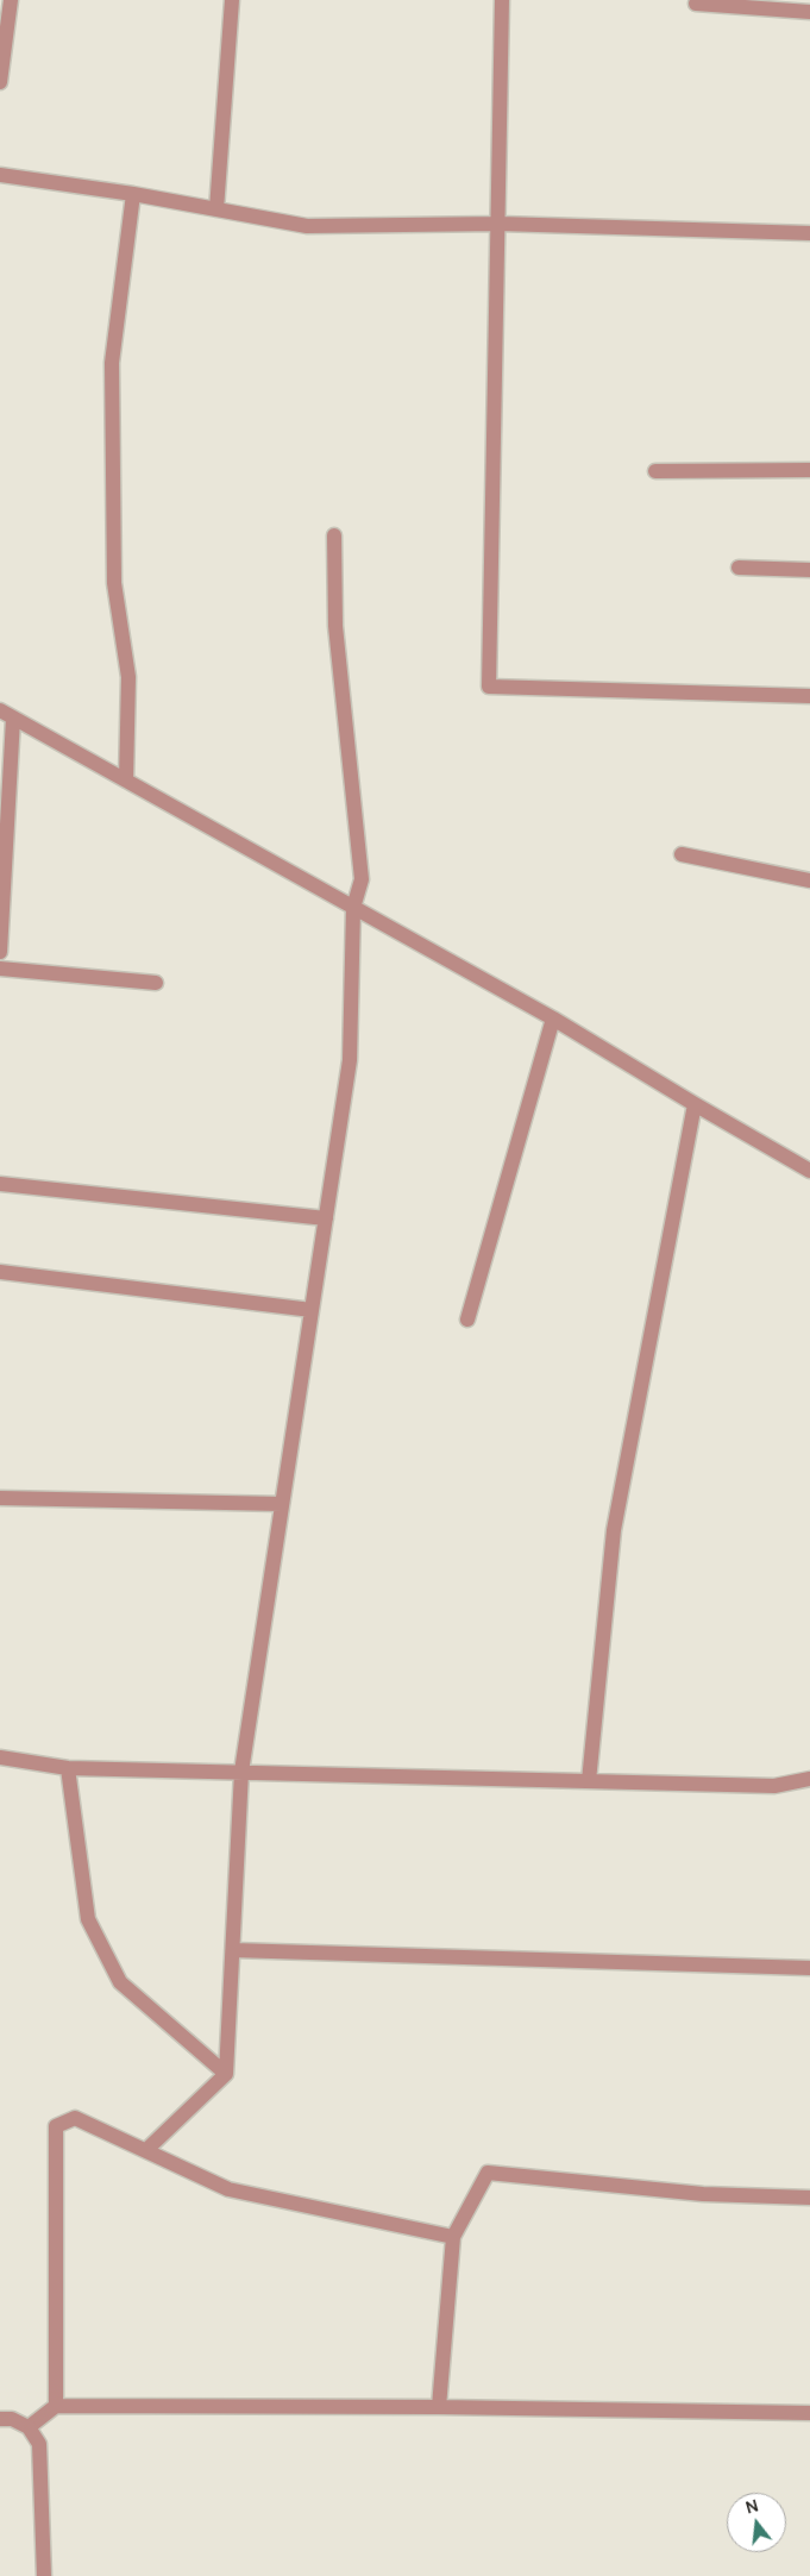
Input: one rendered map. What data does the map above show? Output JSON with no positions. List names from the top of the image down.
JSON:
{
  "north": "top"
}
